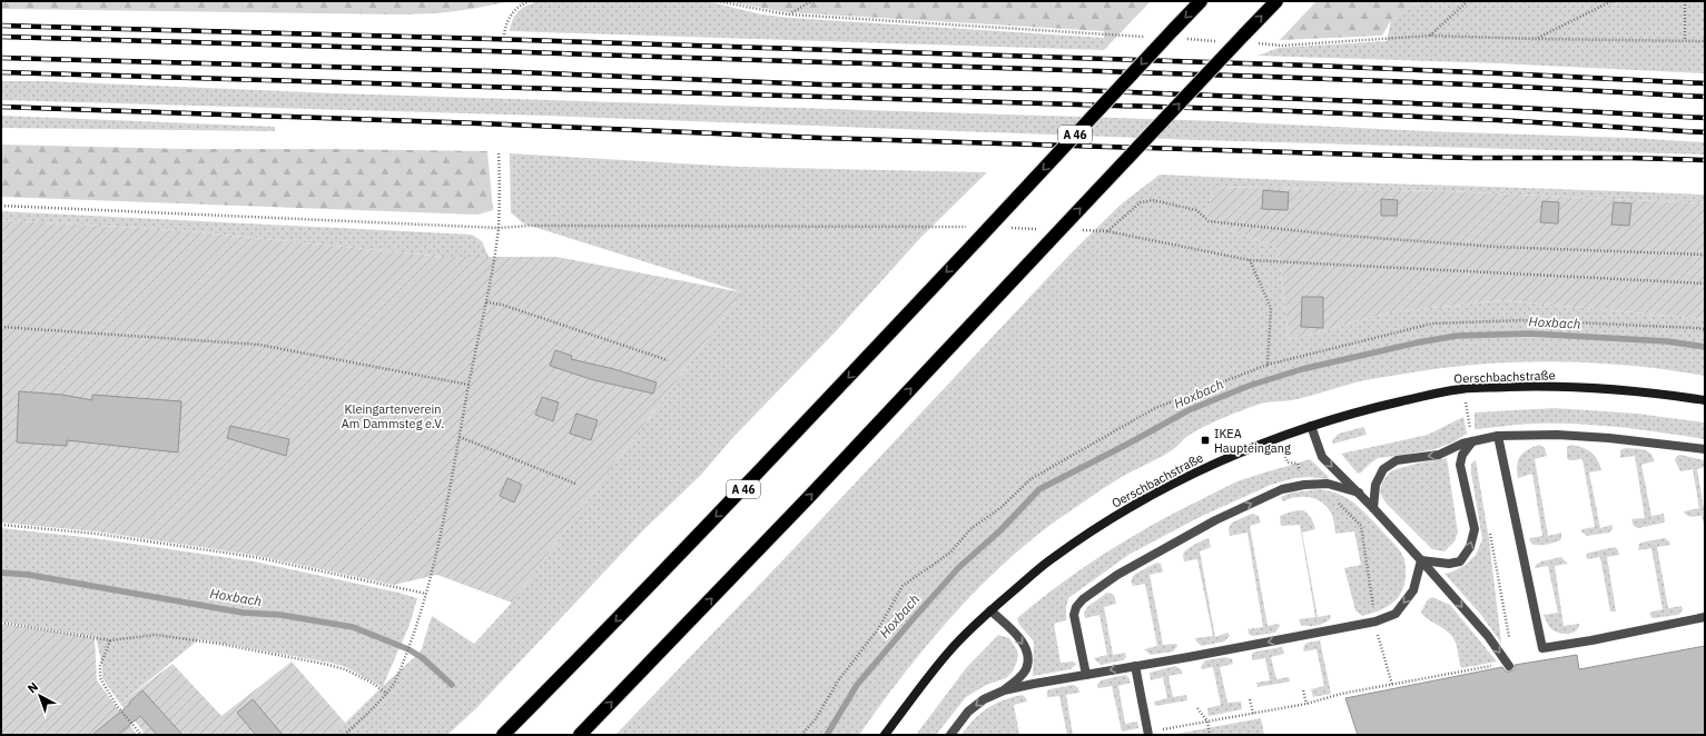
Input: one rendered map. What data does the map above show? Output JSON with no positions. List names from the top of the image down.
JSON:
{
  "streets": {
    "highway": ["A 46"],
    "main road": ["Oerschbachstraße"]
  },
  "water": ["Hoxbach"],
  "parks": ["Kleingartenverein Am Dammsteg e.V."],
  "places": {
    "transit": ["IKEA Haupteingang"]
  },
  "north": "top left"
}
